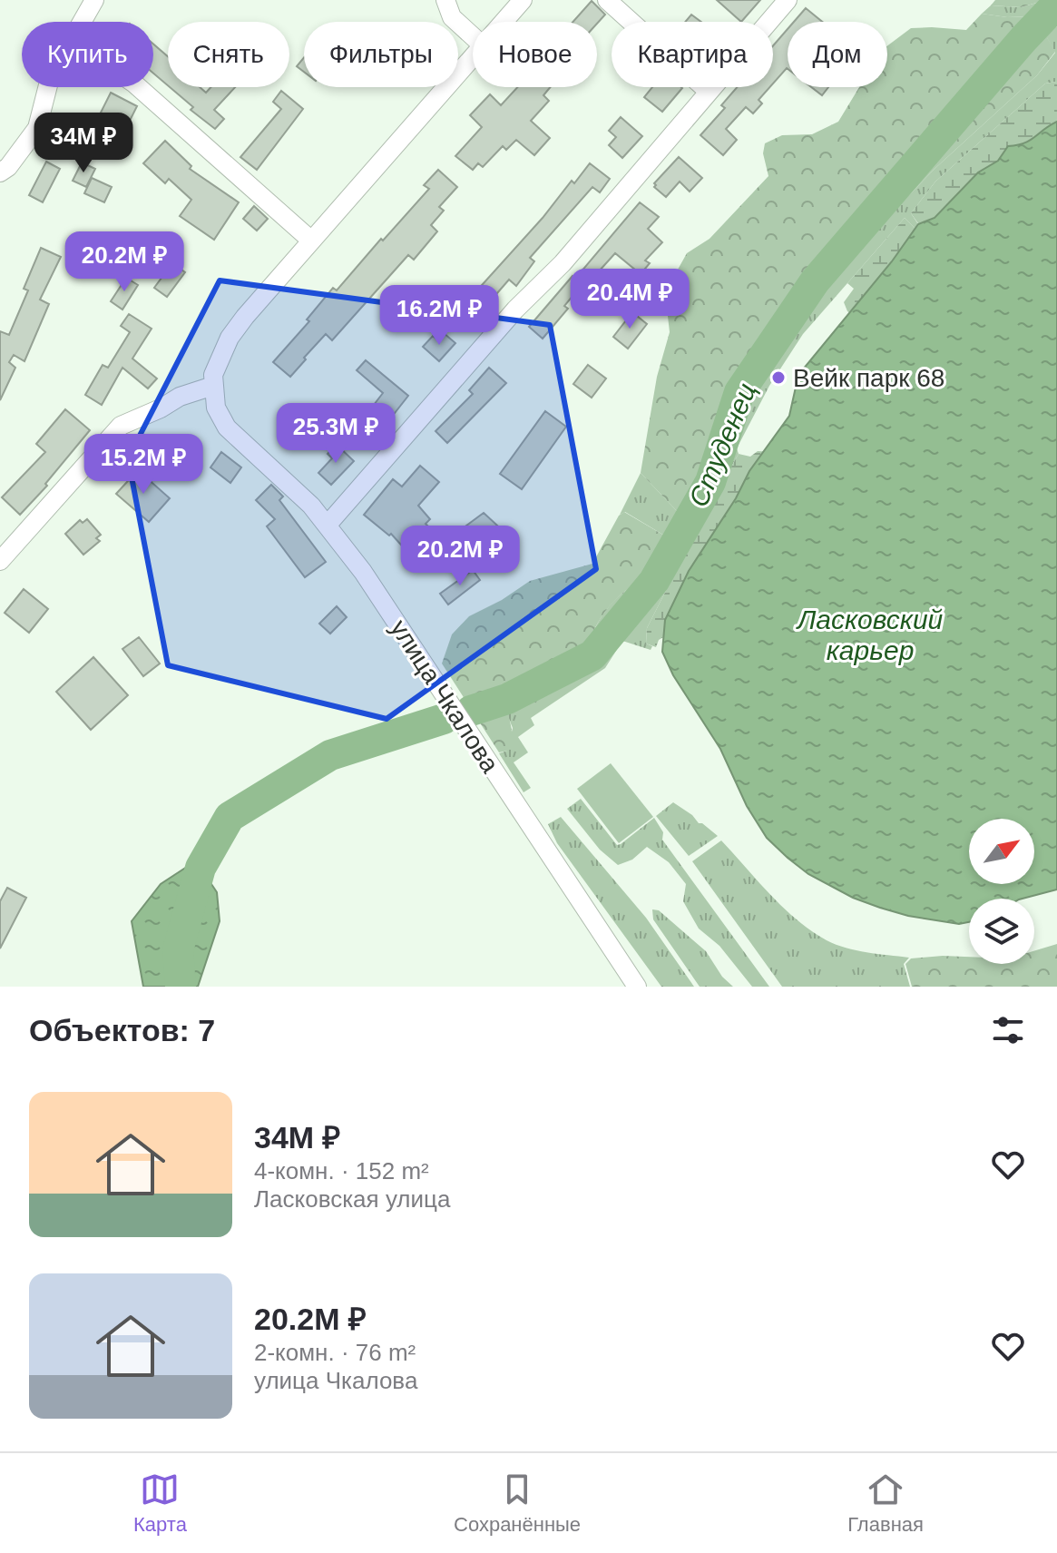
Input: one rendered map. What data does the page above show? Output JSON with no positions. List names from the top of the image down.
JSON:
{
  "streets": {
    "street": ["улица Чкалова"]
  },
  "water": ["Студенец", "Ласковский карьер"],
  "places": ["Вейк парк 68"],
  "north": "top right",
  "page": {
    "chip": [
      "Купить",
      "Снять",
      "Фильтры",
      "Новое",
      "Квартира",
      "Дом"
    ],
    "price": [
      "34M ₽",
      "20.2M ₽",
      "20.4M ₽",
      "16.2M ₽",
      "25.3M ₽",
      "15.2M ₽",
      "20.2M ₽"
    ],
    "heading": "Объектов: 7",
    "list": [
      {
        "name": "34M ₽",
        "note": "4-комн. · 152 m² · Ласковская улица"
      },
      {
        "name": "20.2M ₽",
        "note": "2-комн. · 76 m² · улица Чкалова"
      }
    ],
    "tabs": ["Карта", "Сохранённые", "Главная"]
  }
}
